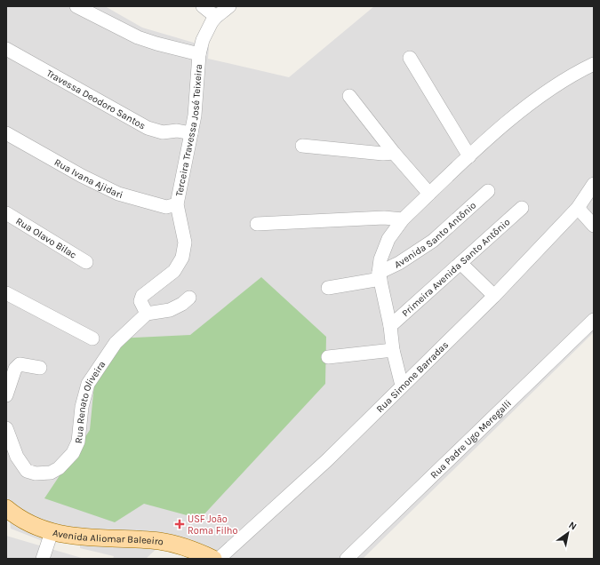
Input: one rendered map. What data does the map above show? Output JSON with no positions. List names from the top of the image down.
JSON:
{
  "streets": {
    "main road": ["Avenida Aliomar Baleeiro"],
    "street": [
      "Travessa Deodoro Santos",
      "Terceira Travessa José Teixeira",
      "Rua Ivana Ajidari",
      "Avenida Santo Antônio",
      "Rua Olavo Bilac",
      "Primeira Avenida Santo Antônio",
      "Rua Simone Barradas",
      "Rua Renato Oliveira",
      "Rua Padre Ugo Meregalli"
    ]
  },
  "crossings": [
    ["Travessa Deodoro Santos", "Terceira Travessa José Teixeira"],
    ["Terceira Travessa José Teixeira", "Rua Ivana Ajidari"],
    ["Terceira Travessa José Teixeira", "Rua Renato Oliveira"]
  ],
  "places": {
    "health": ["USF João Roma Filho"]
  },
  "north": "top right"
}
